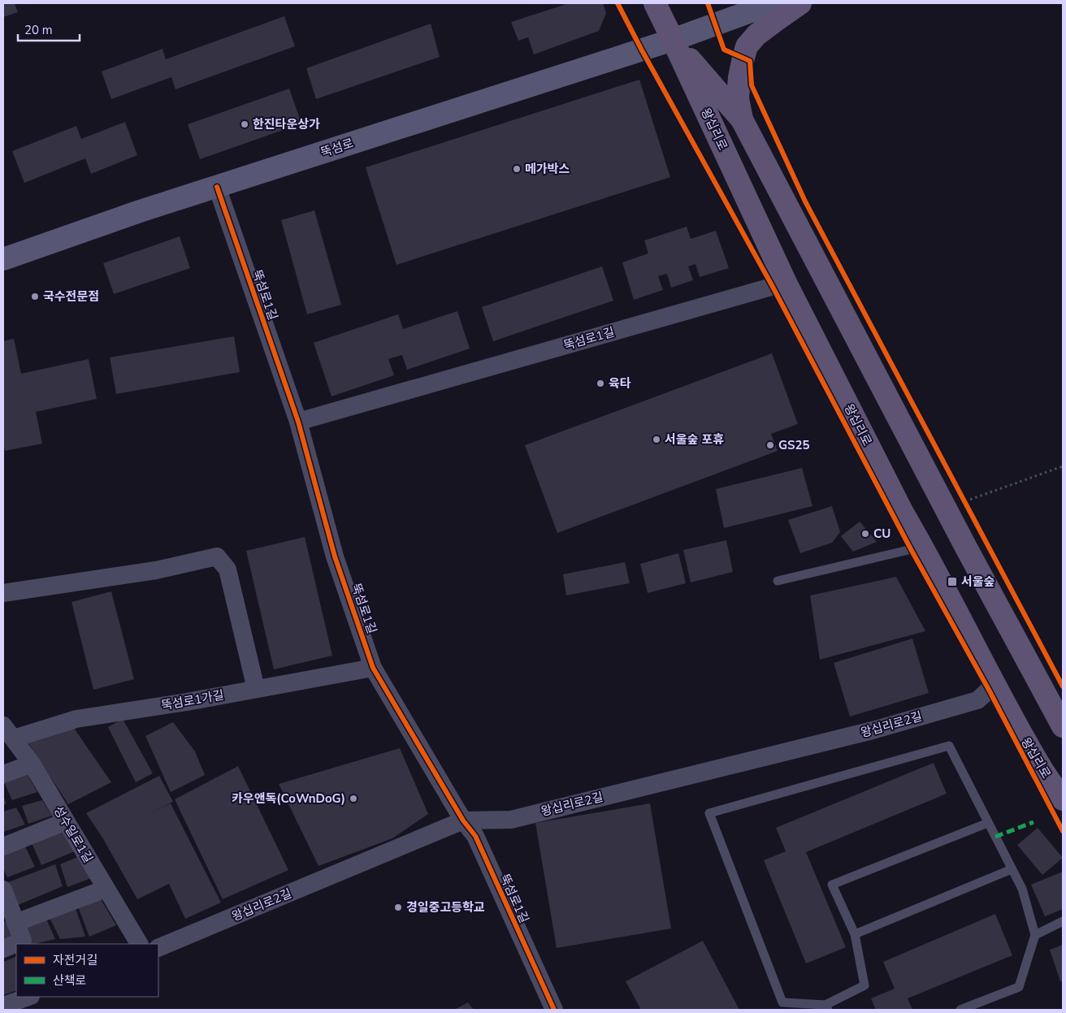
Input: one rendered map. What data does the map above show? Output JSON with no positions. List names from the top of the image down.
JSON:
{
  "streets": {
    "main road": ["왕십리로", "뚝섬로"],
    "street": [
      "뚝섬로1길",
      "뚝섬로1가길",
      "왕십리로2길",
      "성수일로1길"
    ]
  },
  "crossings": [
    ["왕십리로", "뚝섬로"],
    ["왕십리로", "뚝섬로1길"],
    ["왕십리로", "왕십리로2길"],
    ["뚝섬로", "뚝섬로1길"],
    ["뚝섬로1길", "뚝섬로1가길"],
    ["뚝섬로1길", "왕십리로2길"],
    ["뚝섬로1가길", "성수일로1길"]
  ],
  "places": {
    "other": [
      "한진타운상가",
      "메가박스",
      "국수전문점",
      "육타",
      "서울숲 포휴",
      "GS25",
      "CU",
      "카우앤독(CoWnDoG)",
      "경일중고등학교"
    ],
    "transit": ["서울숲"]
  },
  "legend": ["자전거길", "산책로"],
  "scale_bar": "20 m"
}
